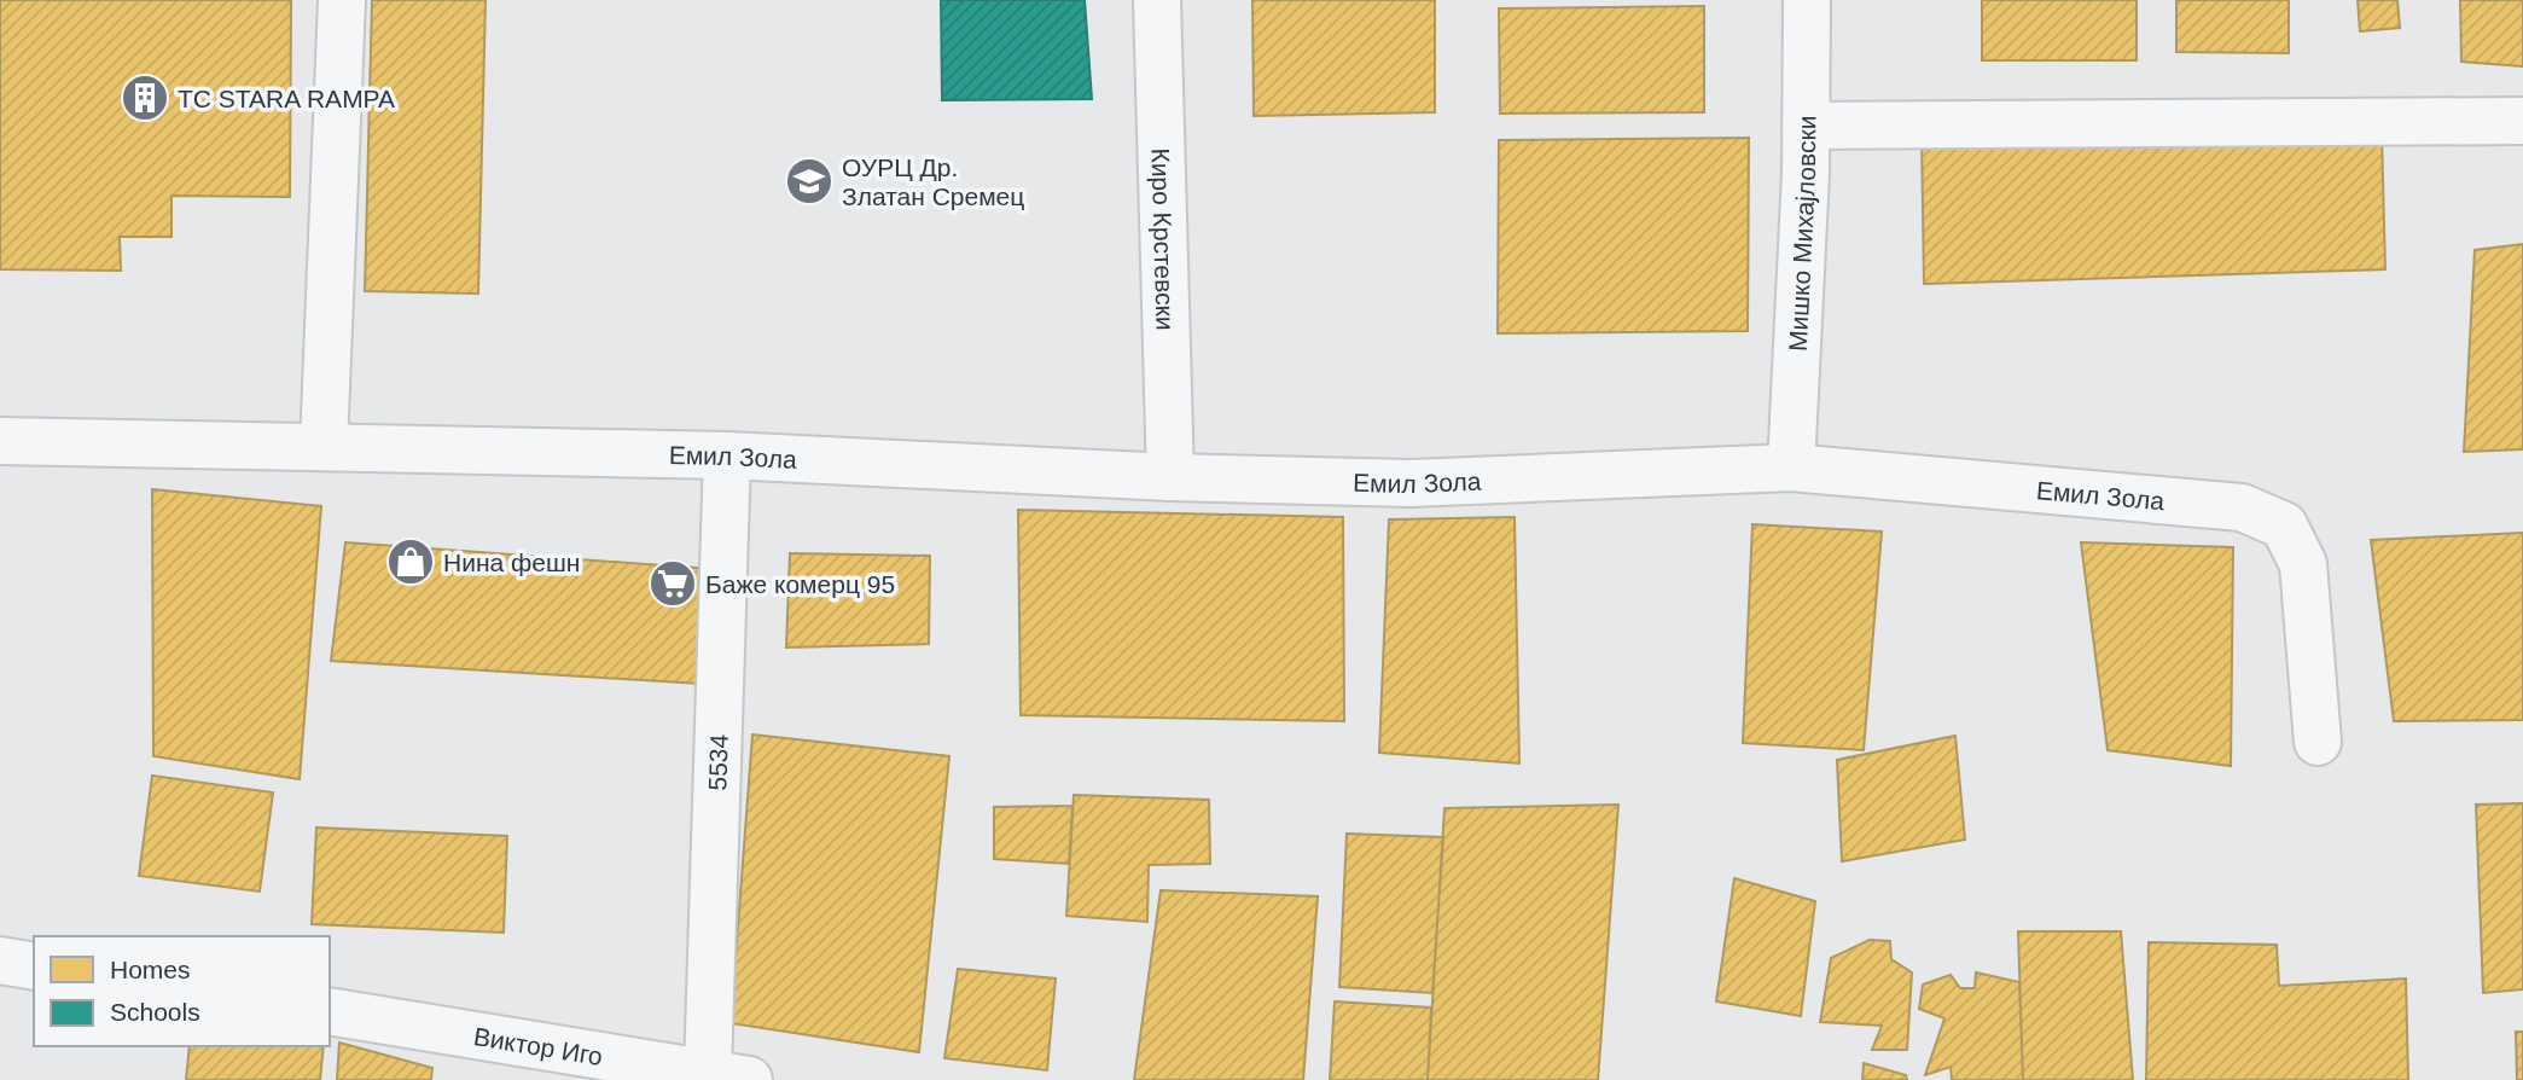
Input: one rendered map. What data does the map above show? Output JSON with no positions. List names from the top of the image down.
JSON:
{
  "streets": {
    "street": [
      "Мишко Михајловски",
      "Киро Крстевски",
      "Емил Зола",
      "5534",
      "Виктор Иго"
    ]
  },
  "crossings": [
    ["Мишко Михајловски", "Емил Зола"],
    ["Киро Крстевски", "Емил Зола"],
    ["Емил Зола", "5534"],
    ["5534", "Виктор Иго"]
  ],
  "places": {
    "building": ["TC STARA RAMPA"],
    "school or university": ["ОУРЦ Др. Златан Сремец"],
    "shop": ["Нина фешн"],
    "supermarket": ["Баже комерц 95"]
  },
  "legend": ["Homes", "Schools"]
}
